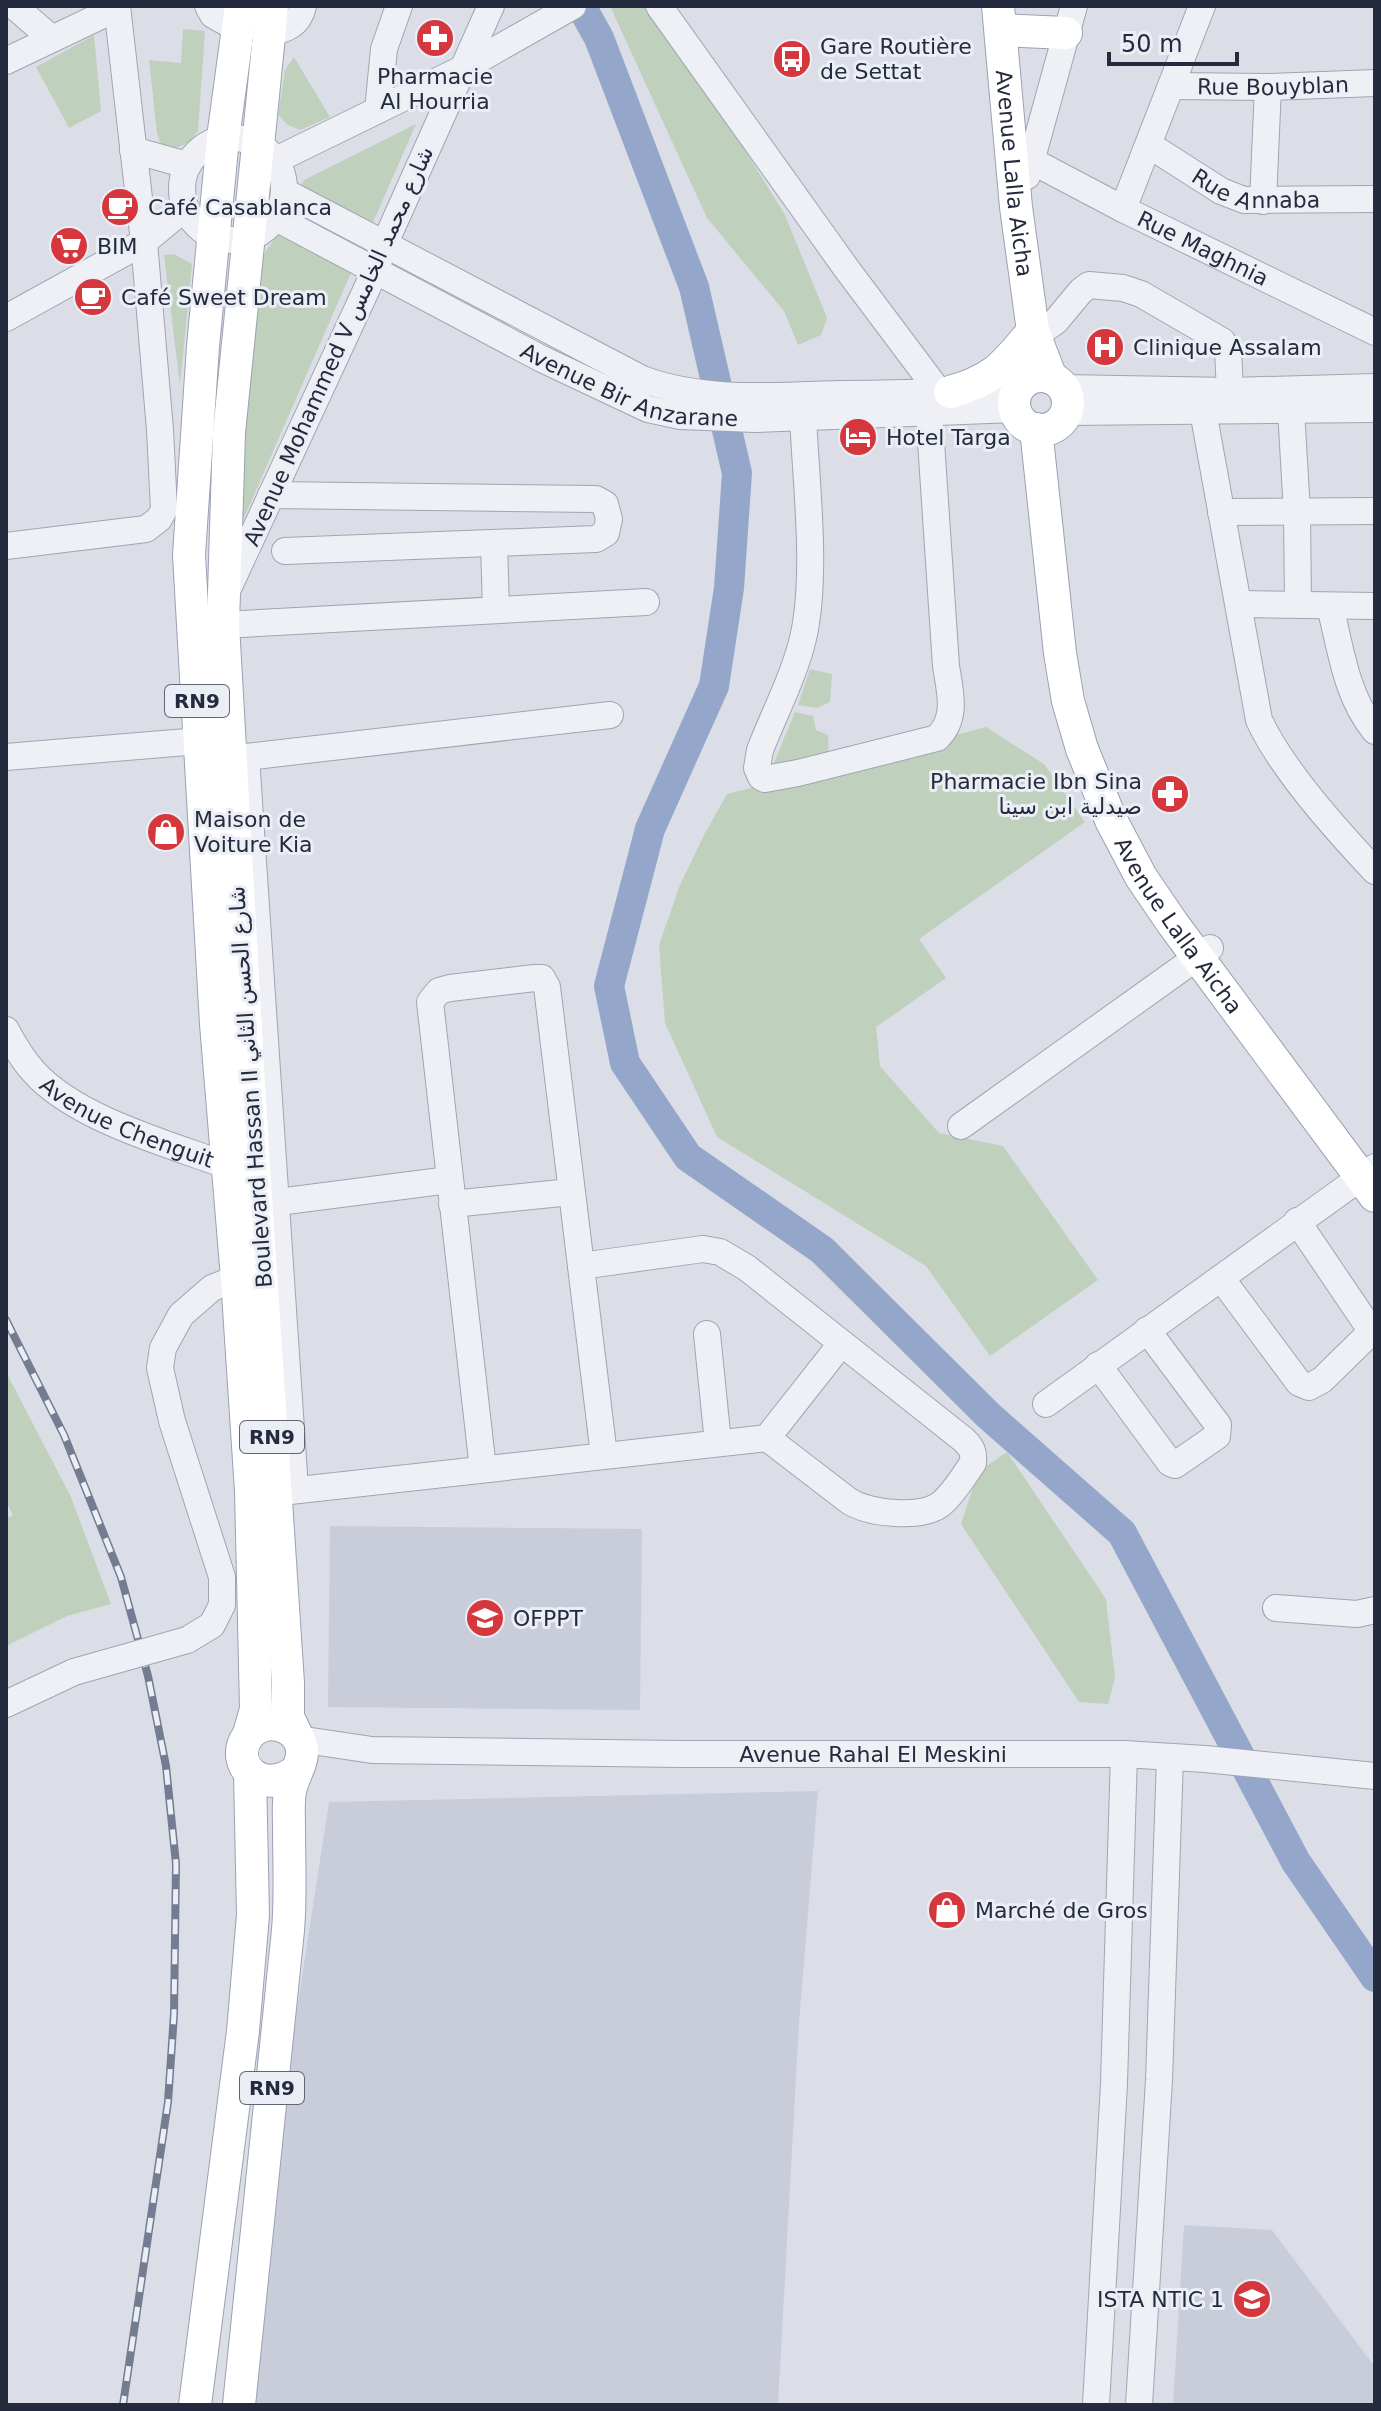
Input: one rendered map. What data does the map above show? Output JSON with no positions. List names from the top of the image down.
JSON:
{
  "streets": {
    "main road": ["Avenue Lalla Aicha", "RN9", "Boulevard Hassan II شارع الحسن الثاني"],
    "street": [
      "Rue Bouyblan",
      "Rue Annaba",
      "Rue Maghnia",
      "Avenue Mohammed V شارع محمد الخامس",
      "Avenue Bir Anzarane",
      "Avenue Chenguit",
      "Avenue Rahal El Meskini"
    ]
  },
  "crossings": [
    ["Avenue Lalla Aicha", "Avenue Bir Anzarane"],
    ["Avenue Mohammed V شارع محمد الخامس", "Avenue Bir Anzarane"],
    ["Avenue Mohammed V شارع محمد الخامس", "Boulevard Hassan II شارع الحسن الثاني"],
    ["Avenue Bir Anzarane", "RN9"],
    ["RN9", "Boulevard Hassan II شارع الحسن الثاني"],
    ["RN9", "Avenue Rahal El Meskini"],
    ["Boulevard Hassan II شارع الحسن الثاني", "Avenue Chenguit"],
    ["Boulevard Hassan II شارع الحسن الثاني", "Avenue Rahal El Meskini"]
  ],
  "places": {
    "pharmacy": ["Pharmacie Al Hourria", "Pharmacie Ibn Sina صيدلية ابن سينا"],
    "bus stop": ["Gare Routière de Settat"],
    "cafe": ["Café Casablanca", "Café Sweet Dream"],
    "supermarket": ["BIM"],
    "hospital": ["Clinique Assalam"],
    "hotel": ["Hotel Targa"],
    "shop": ["Maison de Voiture Kia", "Marché de Gros"],
    "school or university": ["OFPPT", "ISTA NTIC 1"]
  },
  "scale_bar": "50 m"
}
